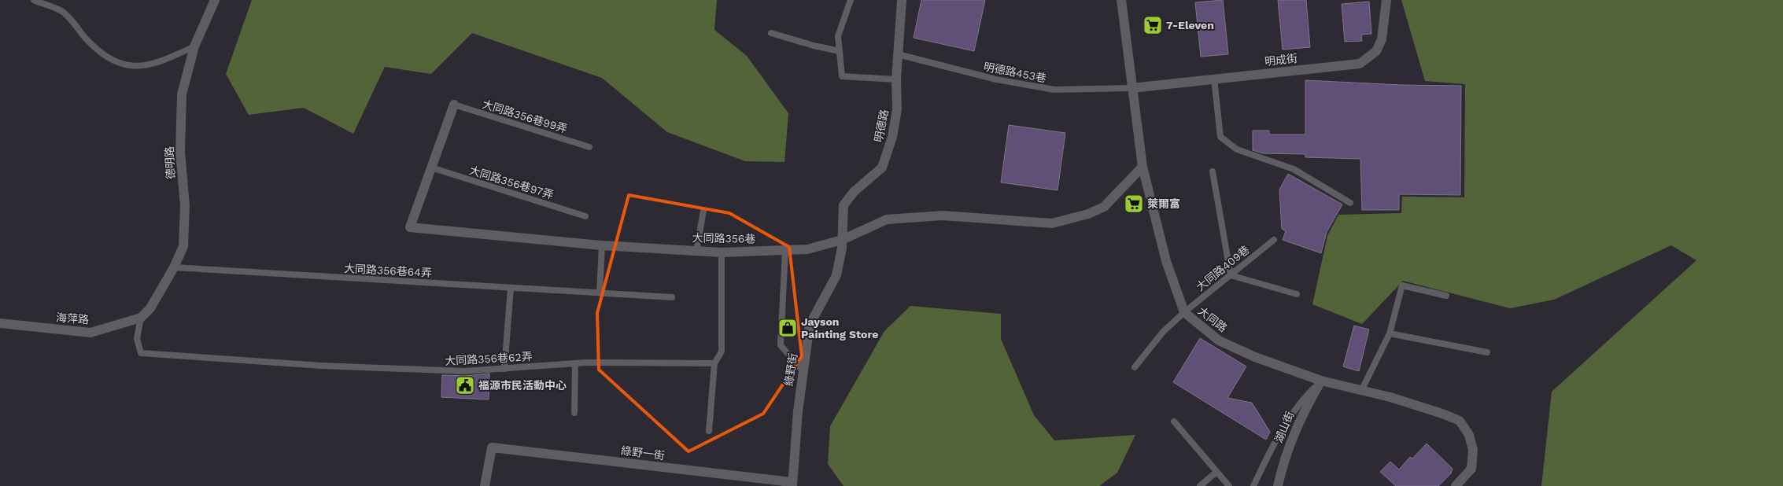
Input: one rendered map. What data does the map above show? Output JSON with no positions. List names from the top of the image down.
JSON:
{
  "streets": {
    "street": [
      "明成街",
      "明德路",
      "德明路",
      "大同路356巷",
      "海萍路",
      "大同路",
      "綠野街",
      "湖山街",
      "綠野一街"
    ],
    "lane": [
      "明德路453巷",
      "大同路356巷99弄",
      "大同路356巷97弄",
      "大同路409巷",
      "大同路356巷64弄",
      "大同路356巷62弄"
    ]
  },
  "crossings": [
    ["明成街", "明德路453巷"],
    ["明成街", "大同路"],
    ["明德路453巷", "明德路"],
    ["明德路453巷", "大同路"],
    ["大同路356巷99弄", "大同路356巷"],
    ["明德路", "大同路356巷"],
    ["明德路", "綠野街"],
    ["德明路", "大同路356巷64弄"],
    ["德明路", "海萍路"],
    ["德明路", "大同路356巷62弄"],
    ["大同路356巷97弄", "大同路356巷"],
    ["大同路356巷", "大同路"],
    ["大同路356巷", "綠野街"],
    ["大同路409巷", "大同路"],
    ["海萍路", "大同路356巷62弄"],
    ["大同路", "湖山街"],
    ["綠野街", "綠野一街"]
  ],
  "places": {
    "supermarket": ["7-Eleven", "萊爾富"],
    "shop": ["Jayson Painting Store"],
    "public building": ["福源市民活動中心"]
  }
}
